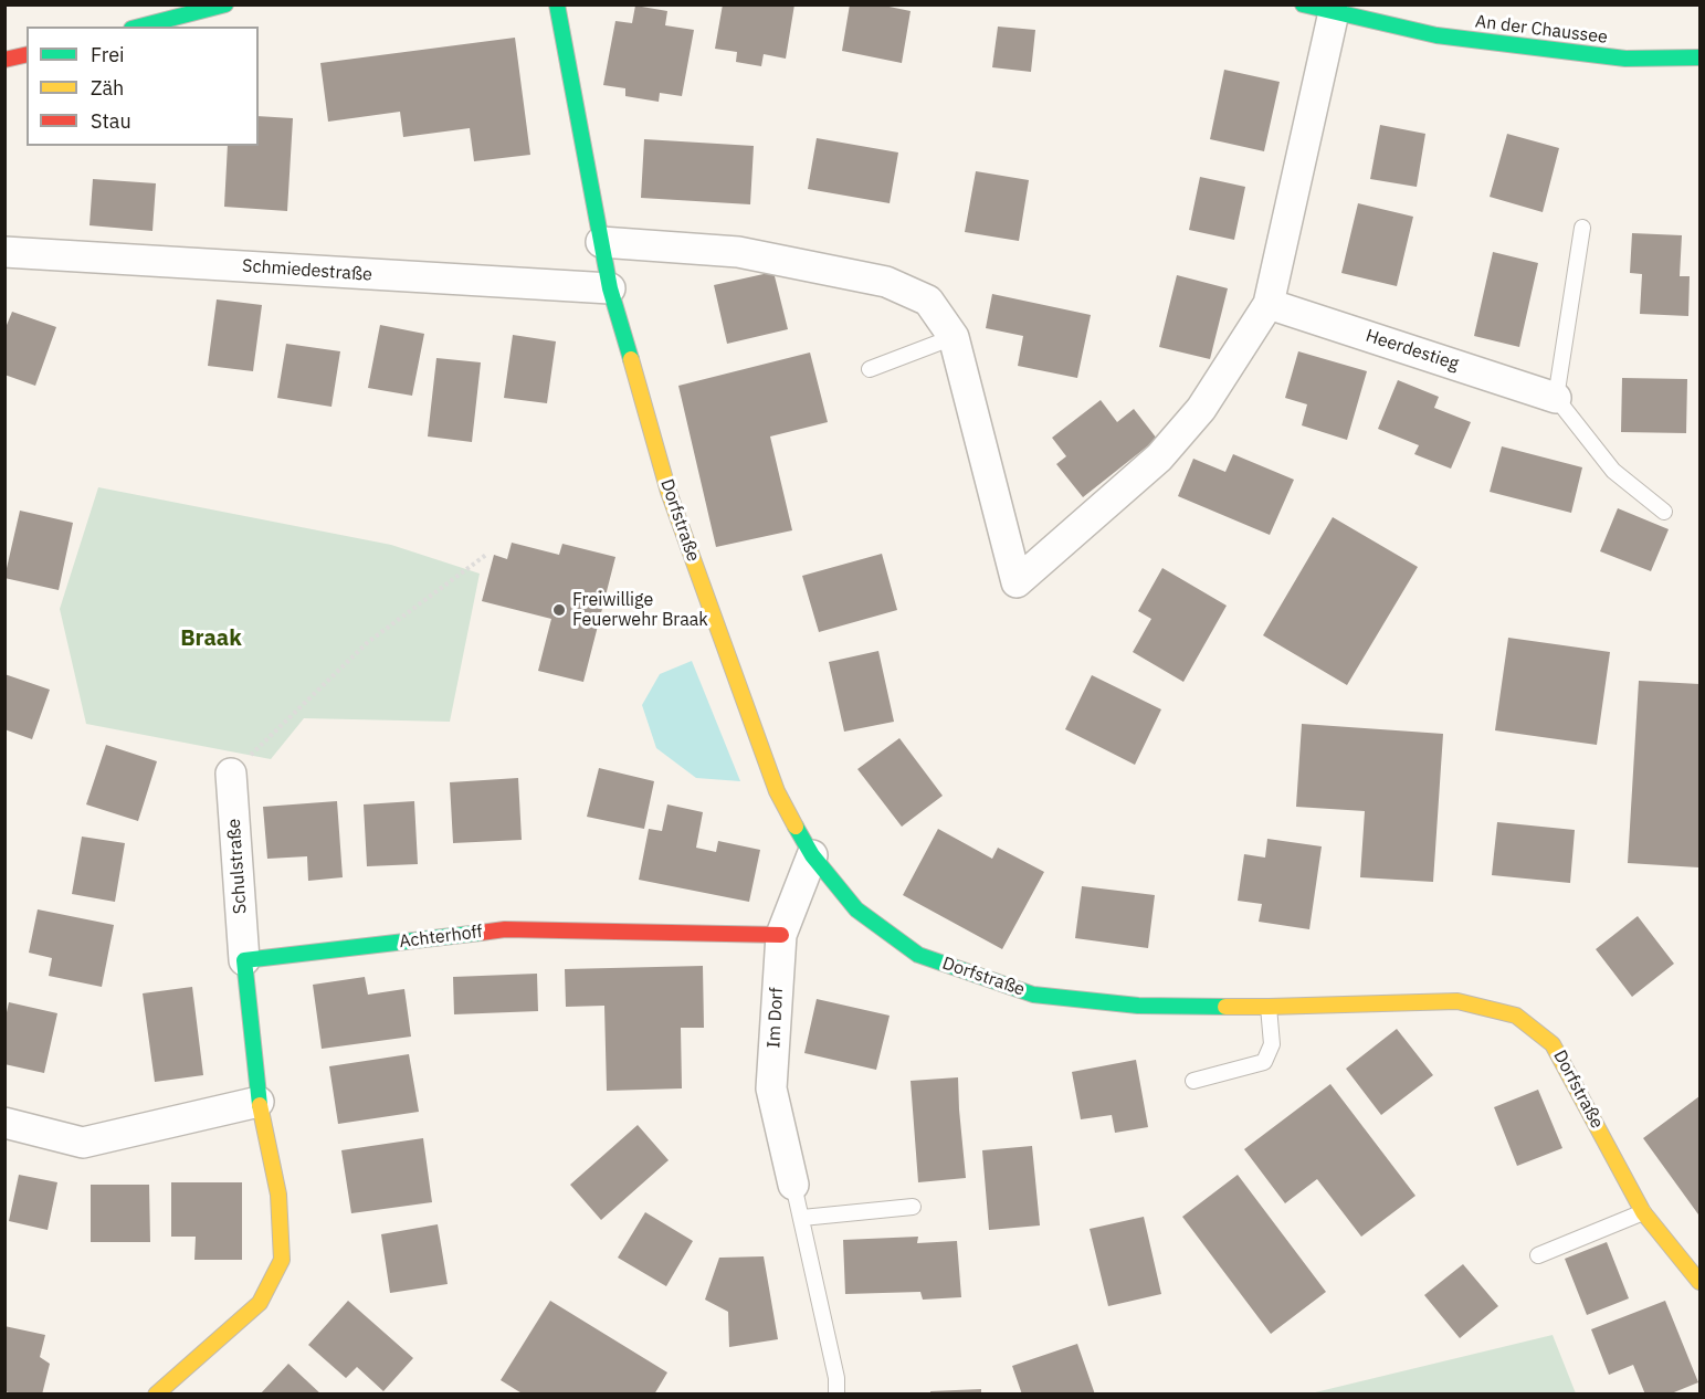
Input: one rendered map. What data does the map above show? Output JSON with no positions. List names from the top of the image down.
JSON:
{
  "streets": {
    "street": [
      "An der Chaussee",
      "Schmiedestraße",
      "Heerdestieg",
      "Dorfstraße",
      "Schulstraße",
      "Achterhoff",
      "Im Dorf"
    ]
  },
  "crossings": [
    ["Schmiedestraße", "Dorfstraße"],
    ["Dorfstraße", "Im Dorf"],
    ["Schulstraße", "Achterhoff"],
    ["Achterhoff", "Im Dorf"]
  ],
  "districts": ["Braak"],
  "places": ["Freiwillige Feuerwehr Braak"],
  "legend": ["Frei", "Zäh", "Stau"]
}
